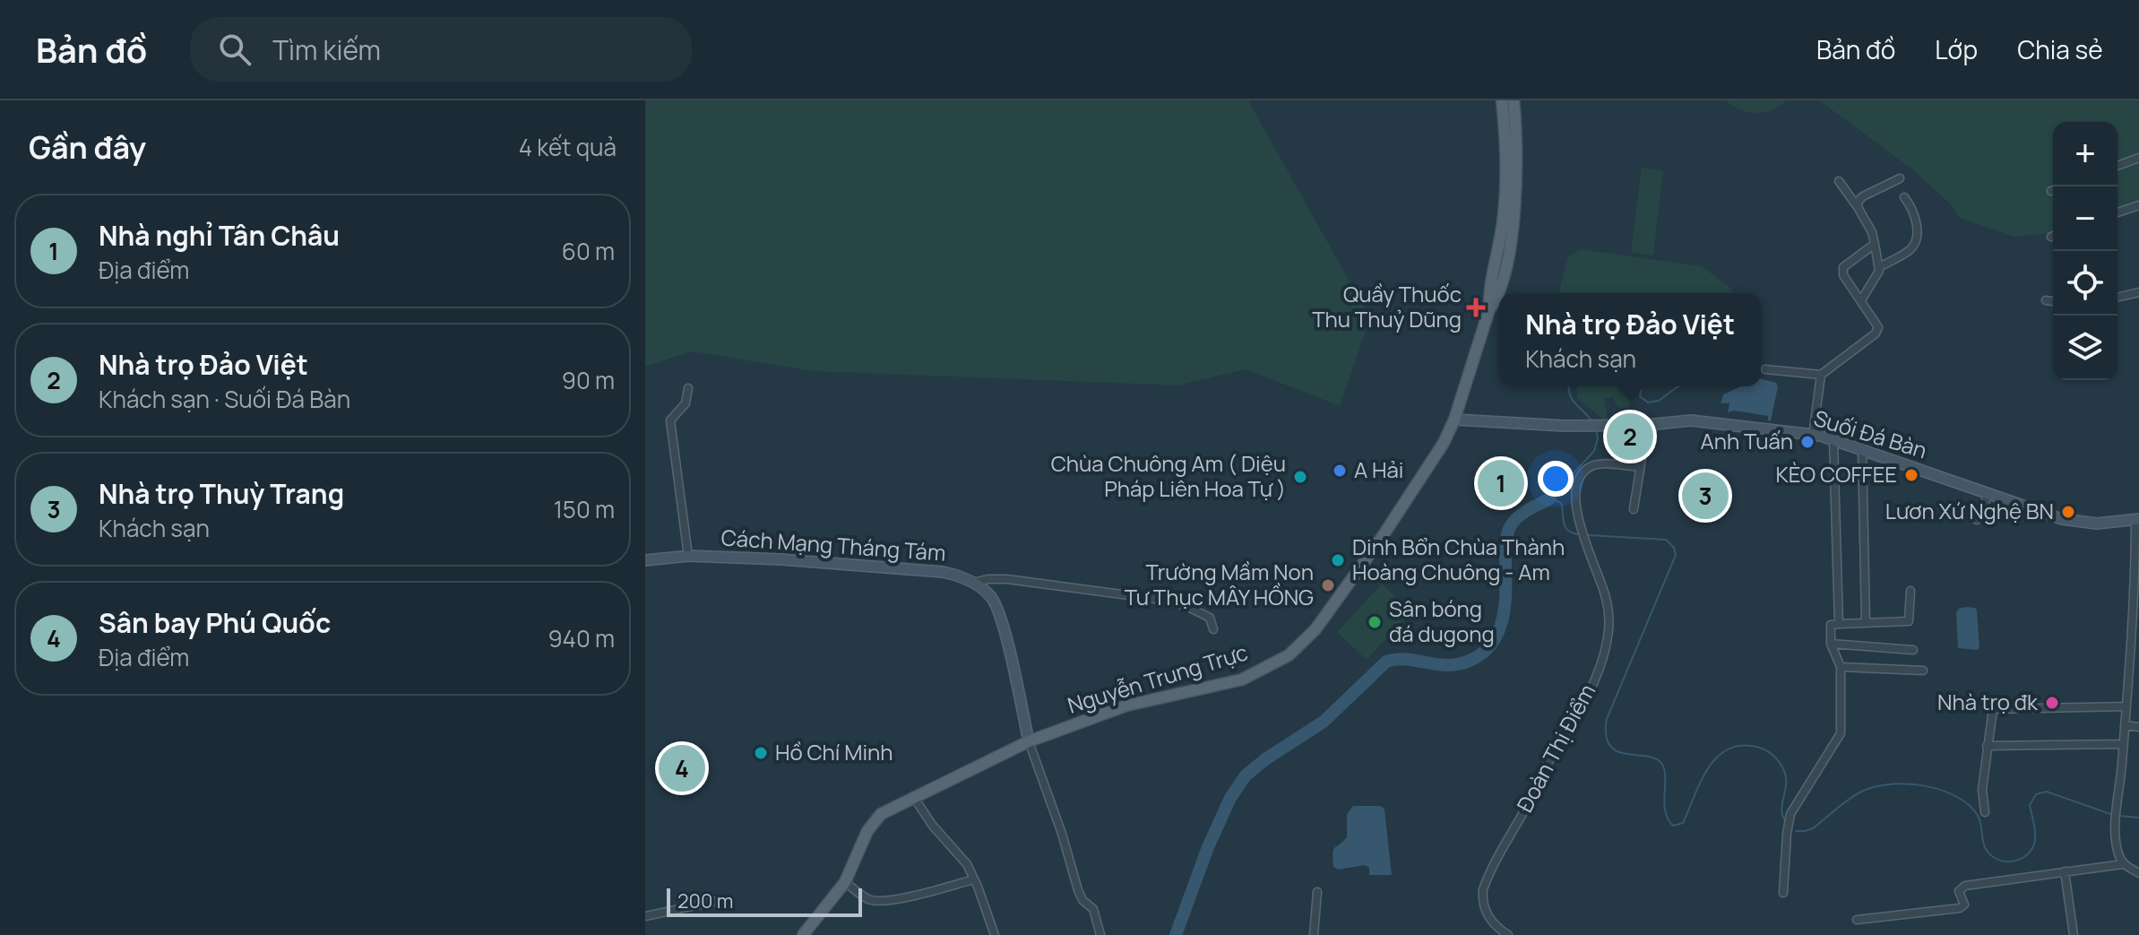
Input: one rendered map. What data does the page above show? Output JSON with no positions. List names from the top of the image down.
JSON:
{
  "streets": {
    "main road": ["Nguyễn Trung Trực"],
    "street": ["Suối Đá Bàn", "Cách Mạng Tháng Tám", "Đoàn Thị Điểm"]
  },
  "crossings": [
    ["Suối Đá Bàn", "Nguyễn Trung Trực"],
    ["Cách Mạng Tháng Tám", "Nguyễn Trung Trực"]
  ],
  "places": {
    "health": ["Quầy Thuốc Thu Thuỷ Dũng"],
    "other": [
      "Anh Tuấn",
      "A Hải",
      "KÈO COFFEE",
      "Chùa Chuông Am ( Diệu Pháp Liên Hoa Tự )",
      "Lươn Xứ Nghệ BN",
      "Dinh Bổn Chùa Thành Hoàng Chuông - Am",
      "Trường Mầm Non Tư Thục MÂY HỒNG",
      "Sân bóng đá dugong",
      "Nhà trọ đk",
      "Hồ Chí Minh"
    ]
  },
  "scale_bar": "200 m",
  "page": {
    "header": "Bản đồ",
    "search": "Tìm kiếm",
    "nav": ["Bản đồ", "Lớp", "Chia sẻ"],
    "heading": ["Gần đây", "4 kết quả"],
    "map_buttons": ["+", "−"],
    "list": [
      {
        "mark": "1",
        "name": "Nhà nghỉ Tân Châu",
        "note": "Địa điểm",
        "value": "60 m"
      },
      {
        "mark": "2",
        "name": "Nhà trọ Đảo Việt",
        "note": "Khách sạn · Suối Đá Bàn",
        "value": "90 m"
      },
      {
        "mark": "3",
        "name": "Nhà trọ Thuỳ Trang",
        "note": "Khách sạn",
        "value": "150 m"
      },
      {
        "mark": "4",
        "name": "Sân bay Phú Quốc",
        "note": "Địa điểm",
        "value": "940 m"
      }
    ],
    "popup": ["Nhà trọ Đảo Việt", "Khách sạn"],
    "pins": [
      "2",
      "1",
      "3",
      "4"
    ],
    "scale": "200 m"
  }
}
